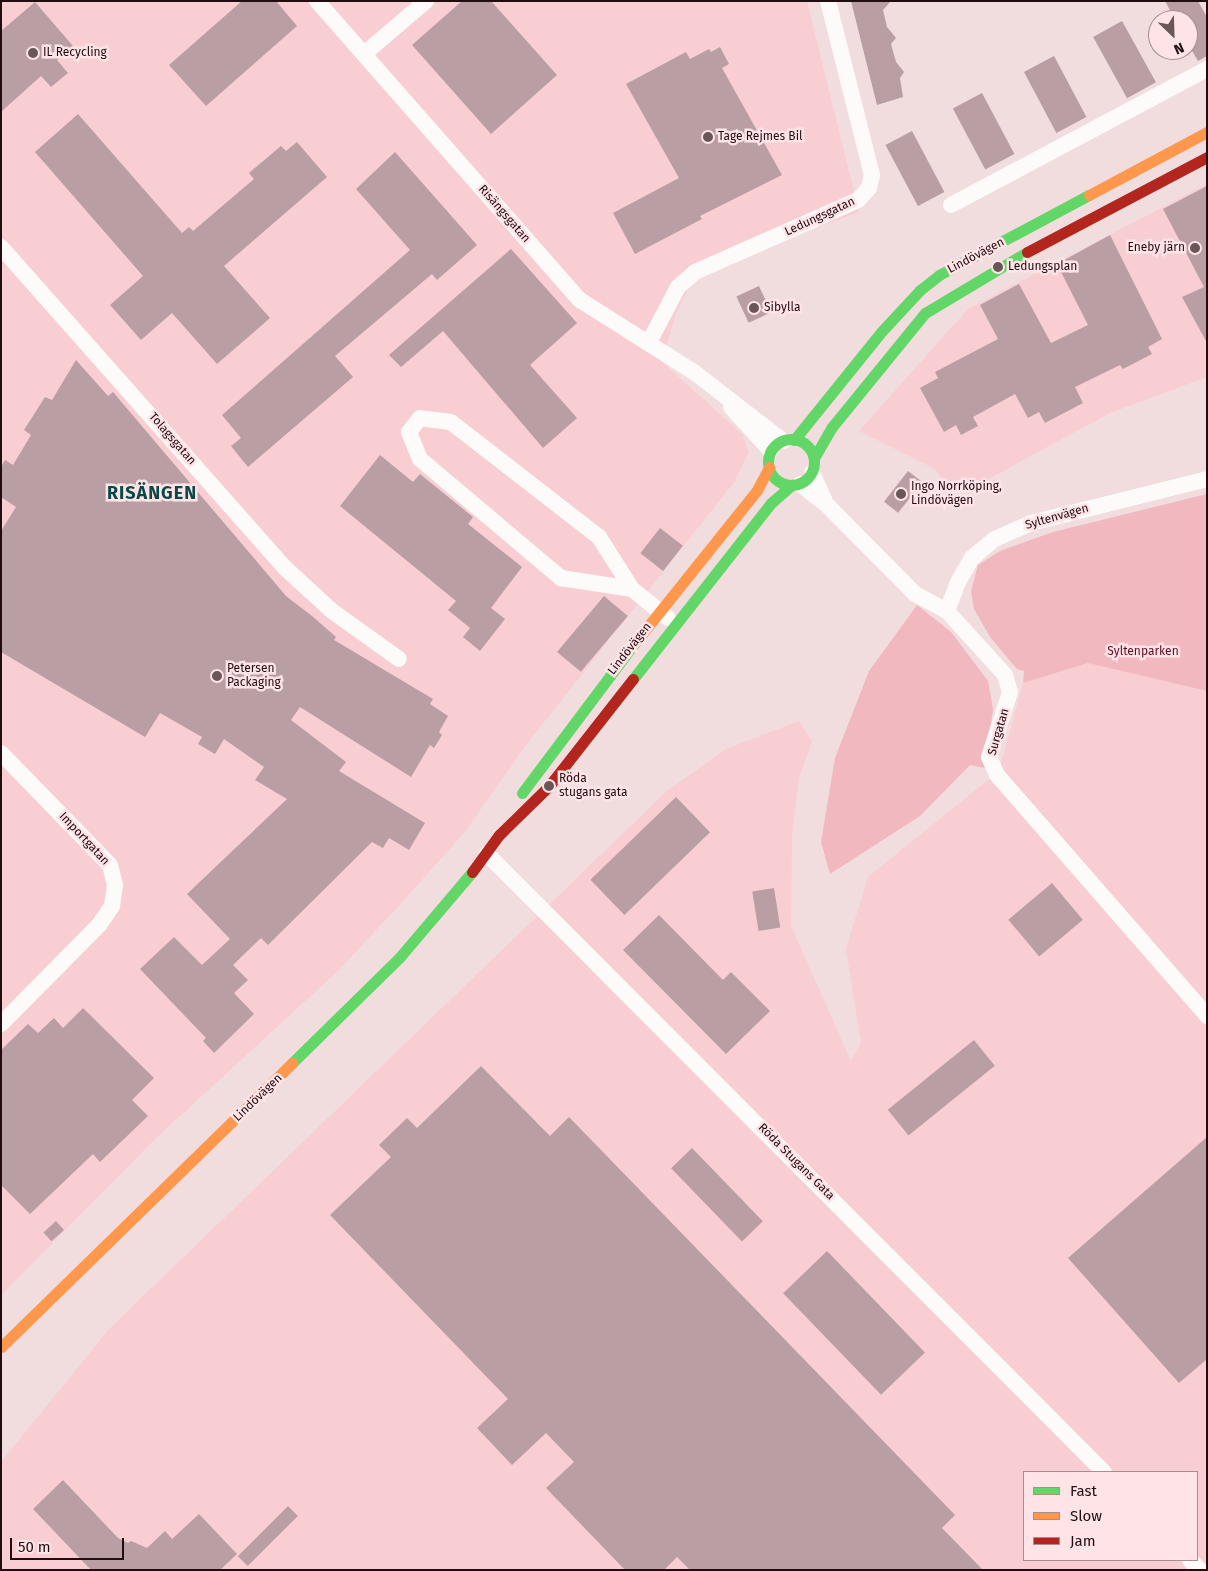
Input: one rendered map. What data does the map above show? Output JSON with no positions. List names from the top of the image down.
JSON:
{
  "streets": {
    "main road": ["Lindövägen"],
    "street": [
      "Risängsgatan",
      "Ledungsgatan",
      "Tolagsgatan",
      "Syltenvägen",
      "Surgatan",
      "Importgatan",
      "Röda Stugans Gata"
    ]
  },
  "crossings": [
    ["Risängsgatan", "Ledungsgatan"],
    ["Risängsgatan", "Lindövägen"],
    ["Lindövägen", "Surgatan"],
    ["Lindövägen", "Röda Stugans Gata"],
    ["Syltenvägen", "Surgatan"]
  ],
  "districts": ["RISÄNGEN"],
  "parks": ["Syltenparken"],
  "places": [
    "IL Recycling",
    "Tage Rejmes Bil",
    "Eneby järn",
    "Ledungsplan",
    "Sibylla",
    "Ingo Norrköping, Lindövägen",
    "Petersen Packaging",
    "Röda stugans gata"
  ],
  "legend": ["Fast", "Slow", "Jam"],
  "scale_bar": "50 m",
  "north": "bottom right"
}
